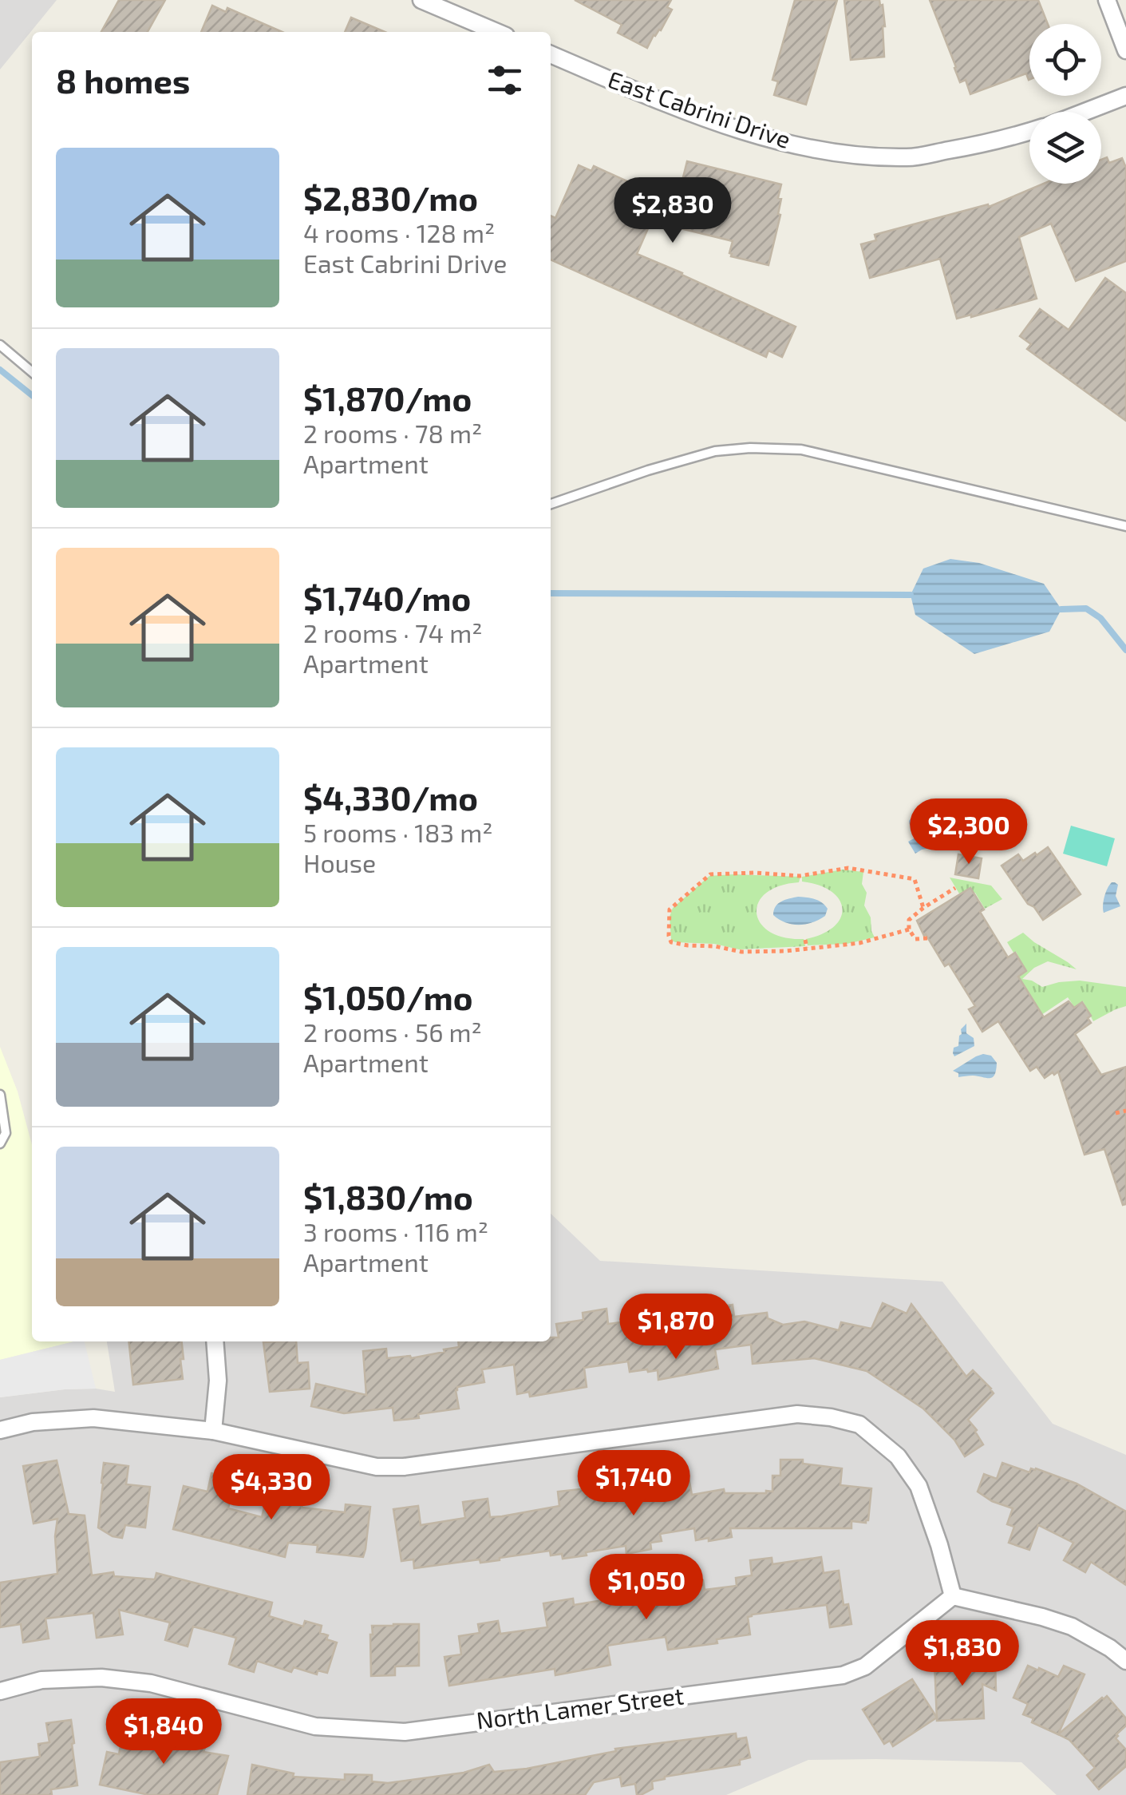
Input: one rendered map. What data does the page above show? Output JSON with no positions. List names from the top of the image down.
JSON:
{
  "streets": {
    "street": ["East Cabrini Drive", "North Lamer Street"]
  },
  "page": {
    "heading": "8 homes",
    "list": [
      {
        "name": "$2,830/mo",
        "note": "4 rooms · 128 m² · East Cabrini Drive"
      },
      {
        "name": "$1,870/mo",
        "note": "2 rooms · 78 m² · Apartment"
      },
      {
        "name": "$1,740/mo",
        "note": "2 rooms · 74 m² · Apartment"
      },
      {
        "name": "$4,330/mo",
        "note": "5 rooms · 183 m² · House"
      },
      {
        "name": "$1,050/mo",
        "note": "2 rooms · 56 m² · Apartment"
      },
      {
        "name": "$1,830/mo",
        "note": "3 rooms · 116 m² · Apartment"
      }
    ],
    "price": [
      "$2,830",
      "$2,300",
      "$1,870",
      "$1,740",
      "$4,330",
      "$1,050",
      "$1,830",
      "$1,840"
    ]
  }
}
